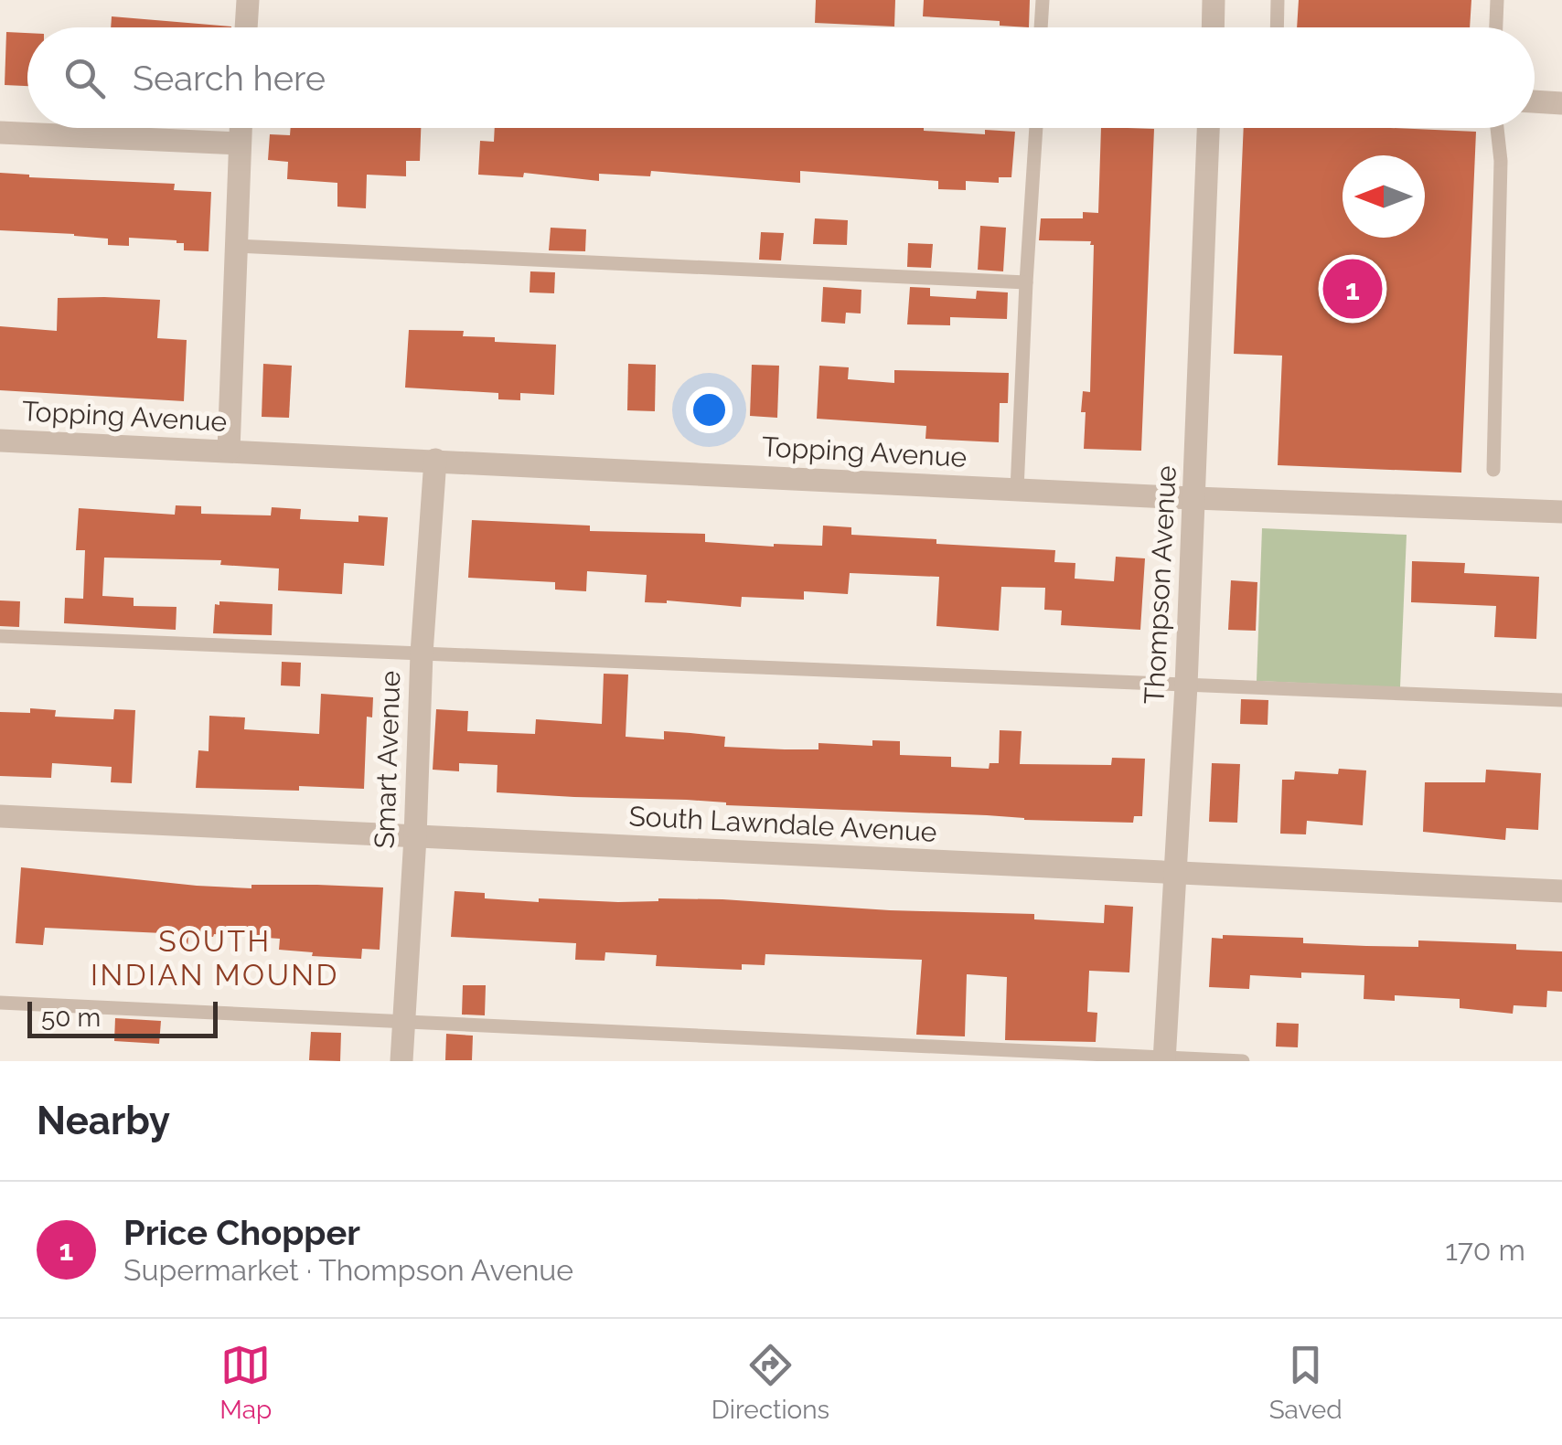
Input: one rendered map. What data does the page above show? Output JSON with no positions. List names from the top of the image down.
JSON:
{
  "streets": {
    "street": [
      "Topping Avenue",
      "Thompson Avenue",
      "Smart Avenue",
      "South Lawndale Avenue"
    ]
  },
  "crossings": [
    ["Topping Avenue", "Thompson Avenue"],
    ["Topping Avenue", "Smart Avenue"],
    ["Thompson Avenue", "South Lawndale Avenue"],
    ["Smart Avenue", "South Lawndale Avenue"]
  ],
  "districts": ["SOUTH INDIAN MOUND"],
  "scale_bar": "50 m",
  "north": "left",
  "page": {
    "search": "Search here",
    "pins": "1",
    "scale": "50 m",
    "heading": "Nearby",
    "list": [
      {
        "mark": "1",
        "name": "Price Chopper",
        "note": "Supermarket · Thompson Avenue",
        "value": "170 m"
      }
    ],
    "nav": ["Map", "Directions", "Saved"]
  }
}
